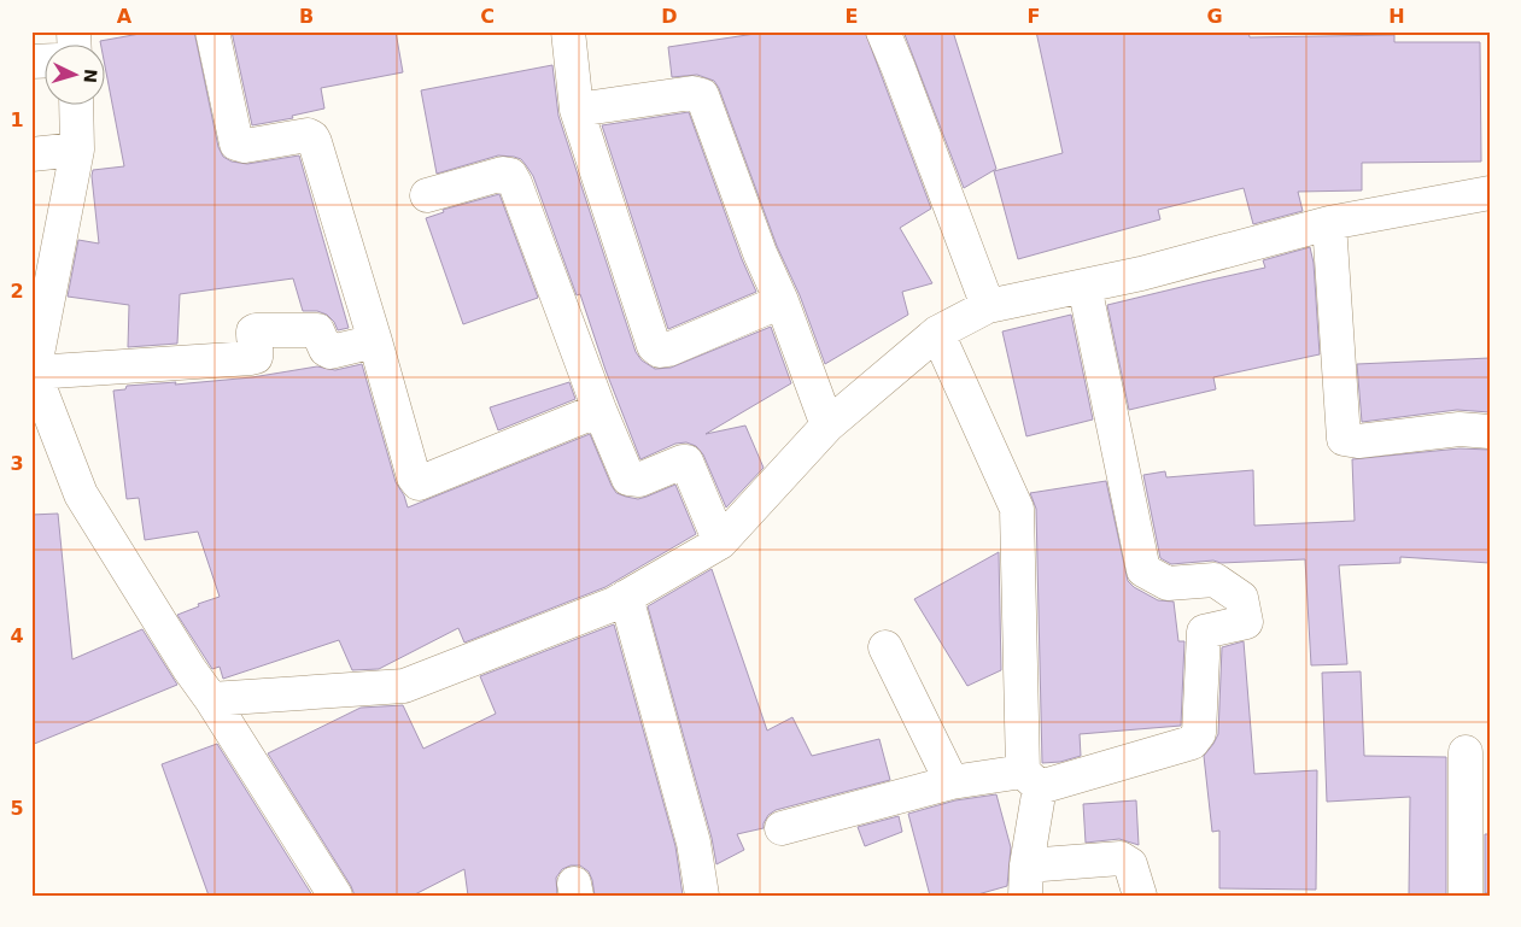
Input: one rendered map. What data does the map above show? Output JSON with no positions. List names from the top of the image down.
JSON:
{
  "north": "right",
  "grid": {
    "columns": [
      "A",
      "B",
      "C",
      "D",
      "E",
      "F",
      "G",
      "H"
    ],
    "rows": [
      "1",
      "2",
      "3",
      "4",
      "5"
    ]
  }
}
